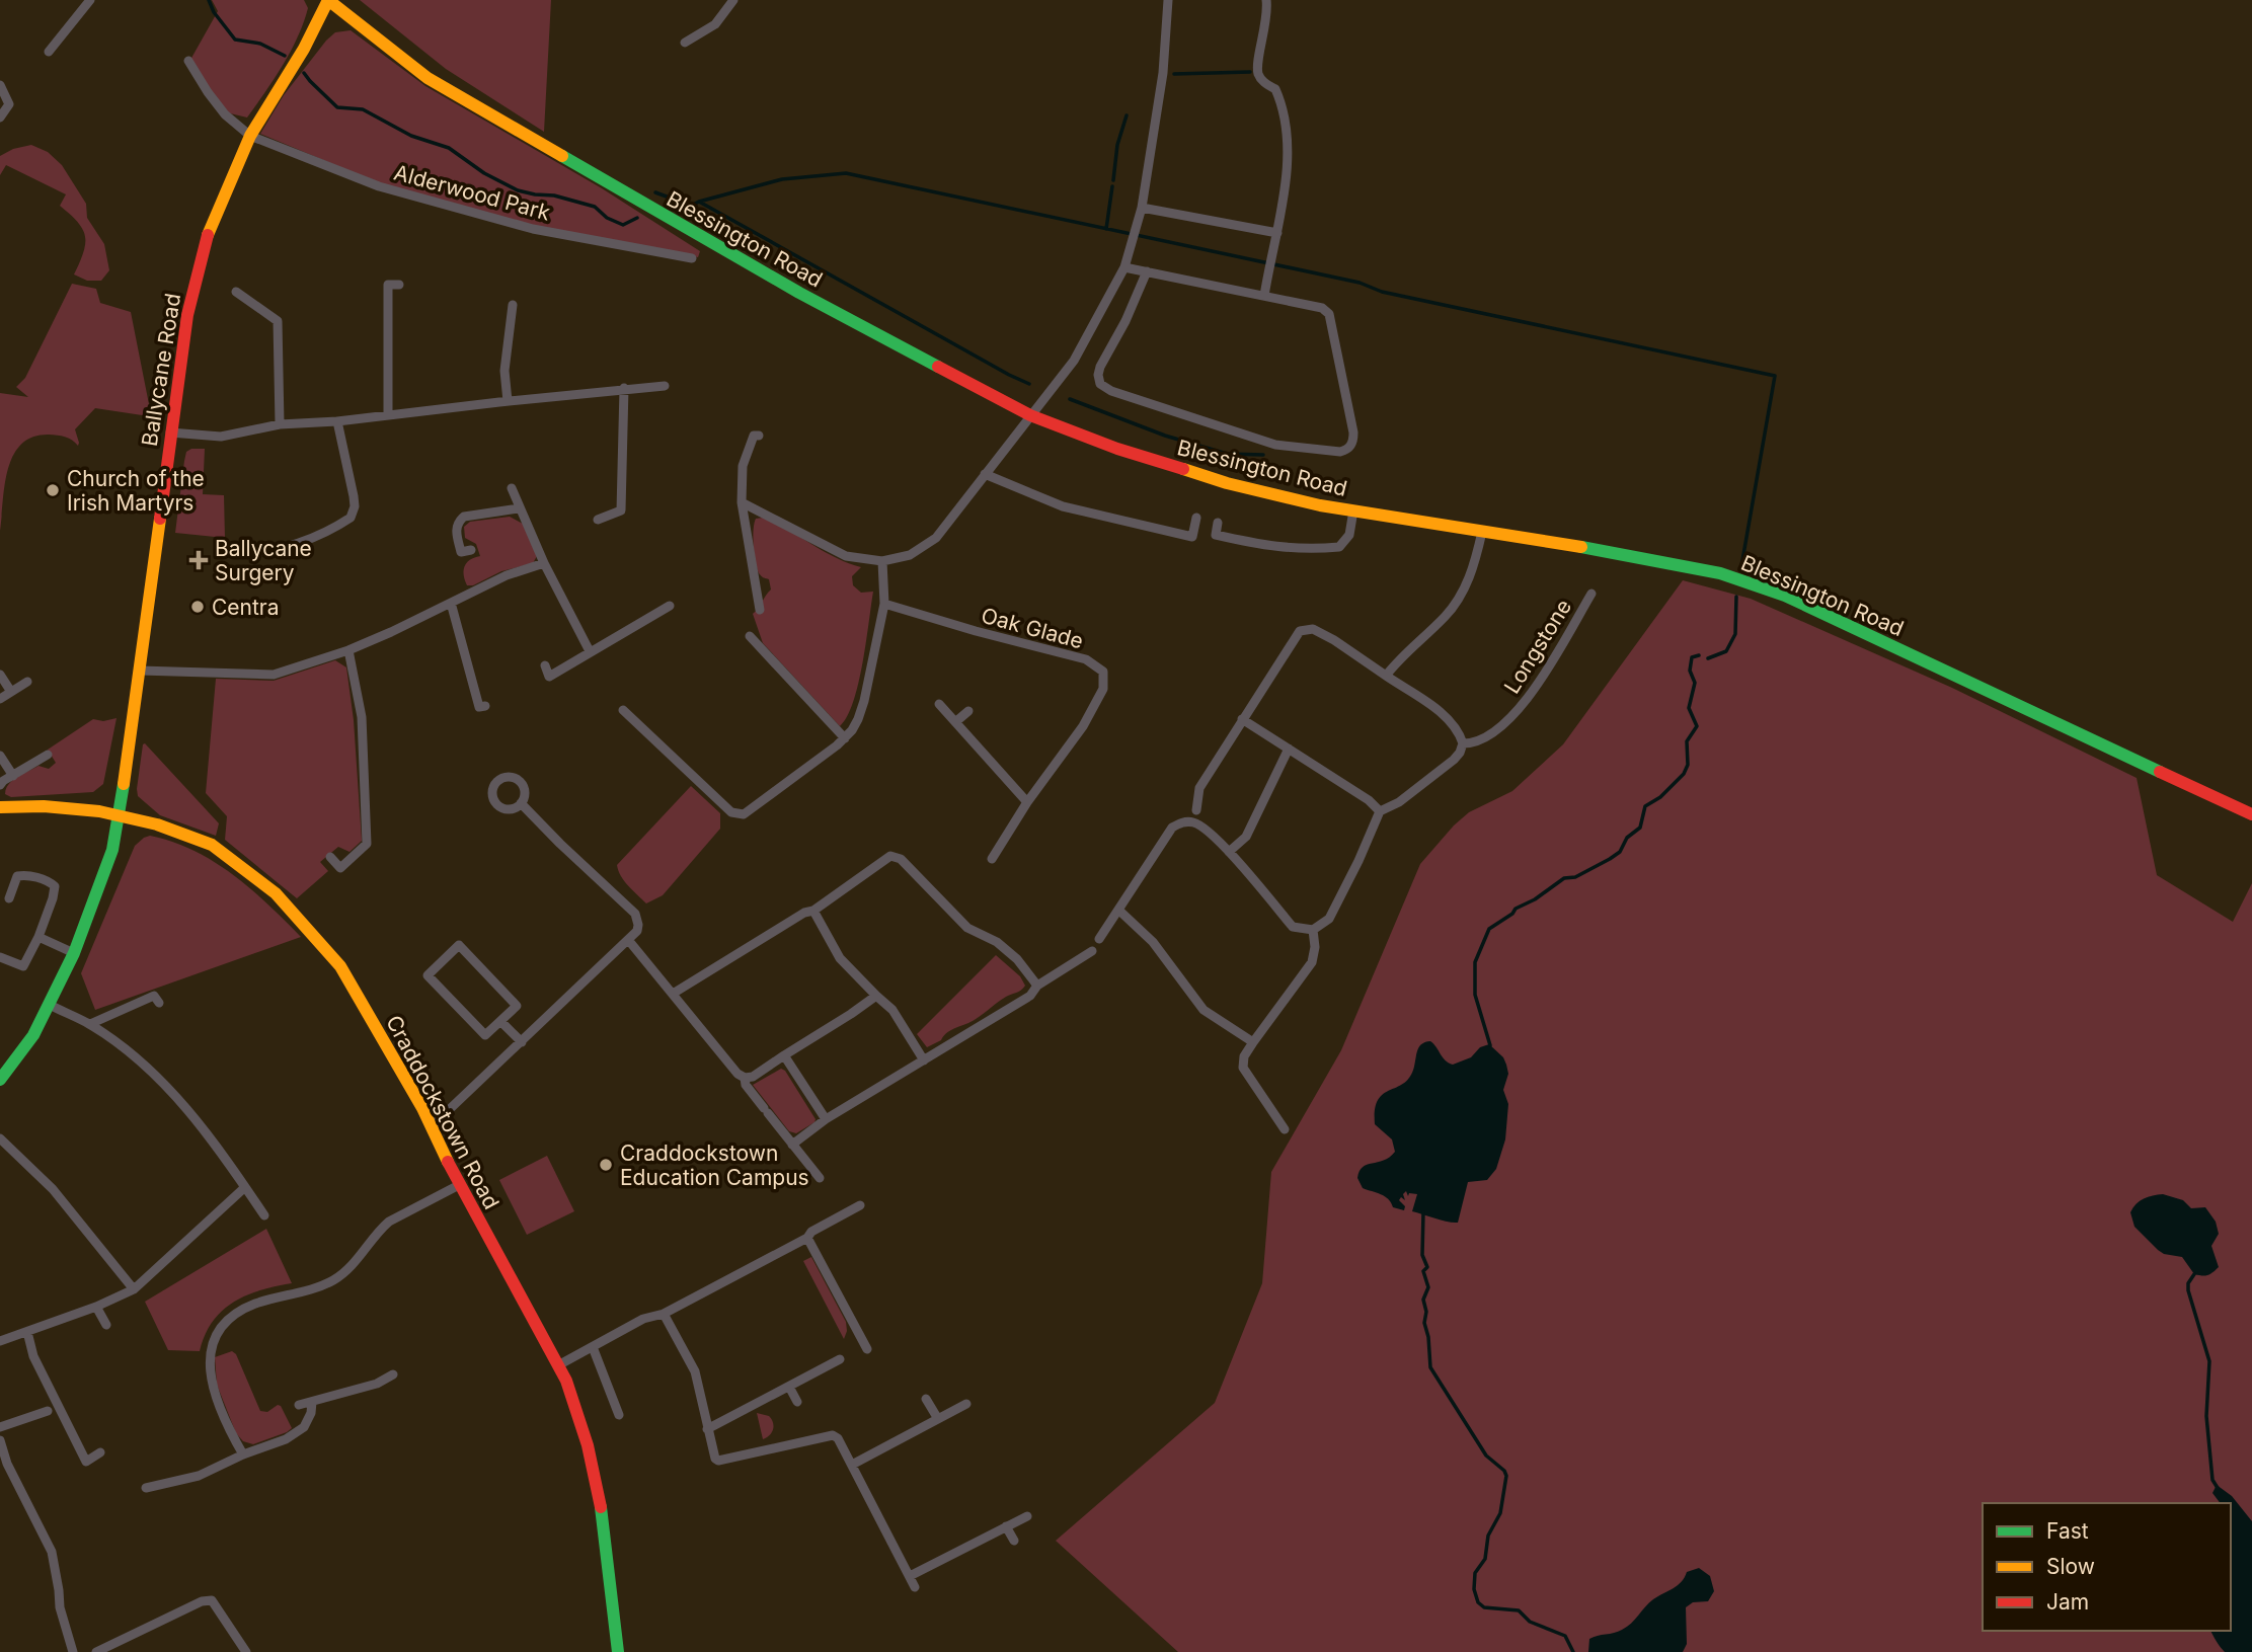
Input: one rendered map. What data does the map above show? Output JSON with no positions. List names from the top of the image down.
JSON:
{
  "streets": {
    "main road": ["Blessington Road", "Ballycane Road", "Craddockstown Road"],
    "street": ["Alderwood Park", "Oak Glade", "Longstone"]
  },
  "crossings": [
    ["Alderwood Park", "Ballycane Road"],
    ["Blessington Road", "Ballycane Road"],
    ["Ballycane Road", "Craddockstown Road"]
  ],
  "places": {
    "other": ["Church of the Irish Martyrs", "Centra", "Craddockstown Education Campus"],
    "health": ["Ballycane Surgery"]
  },
  "legend": ["Fast", "Slow", "Jam"]
}
